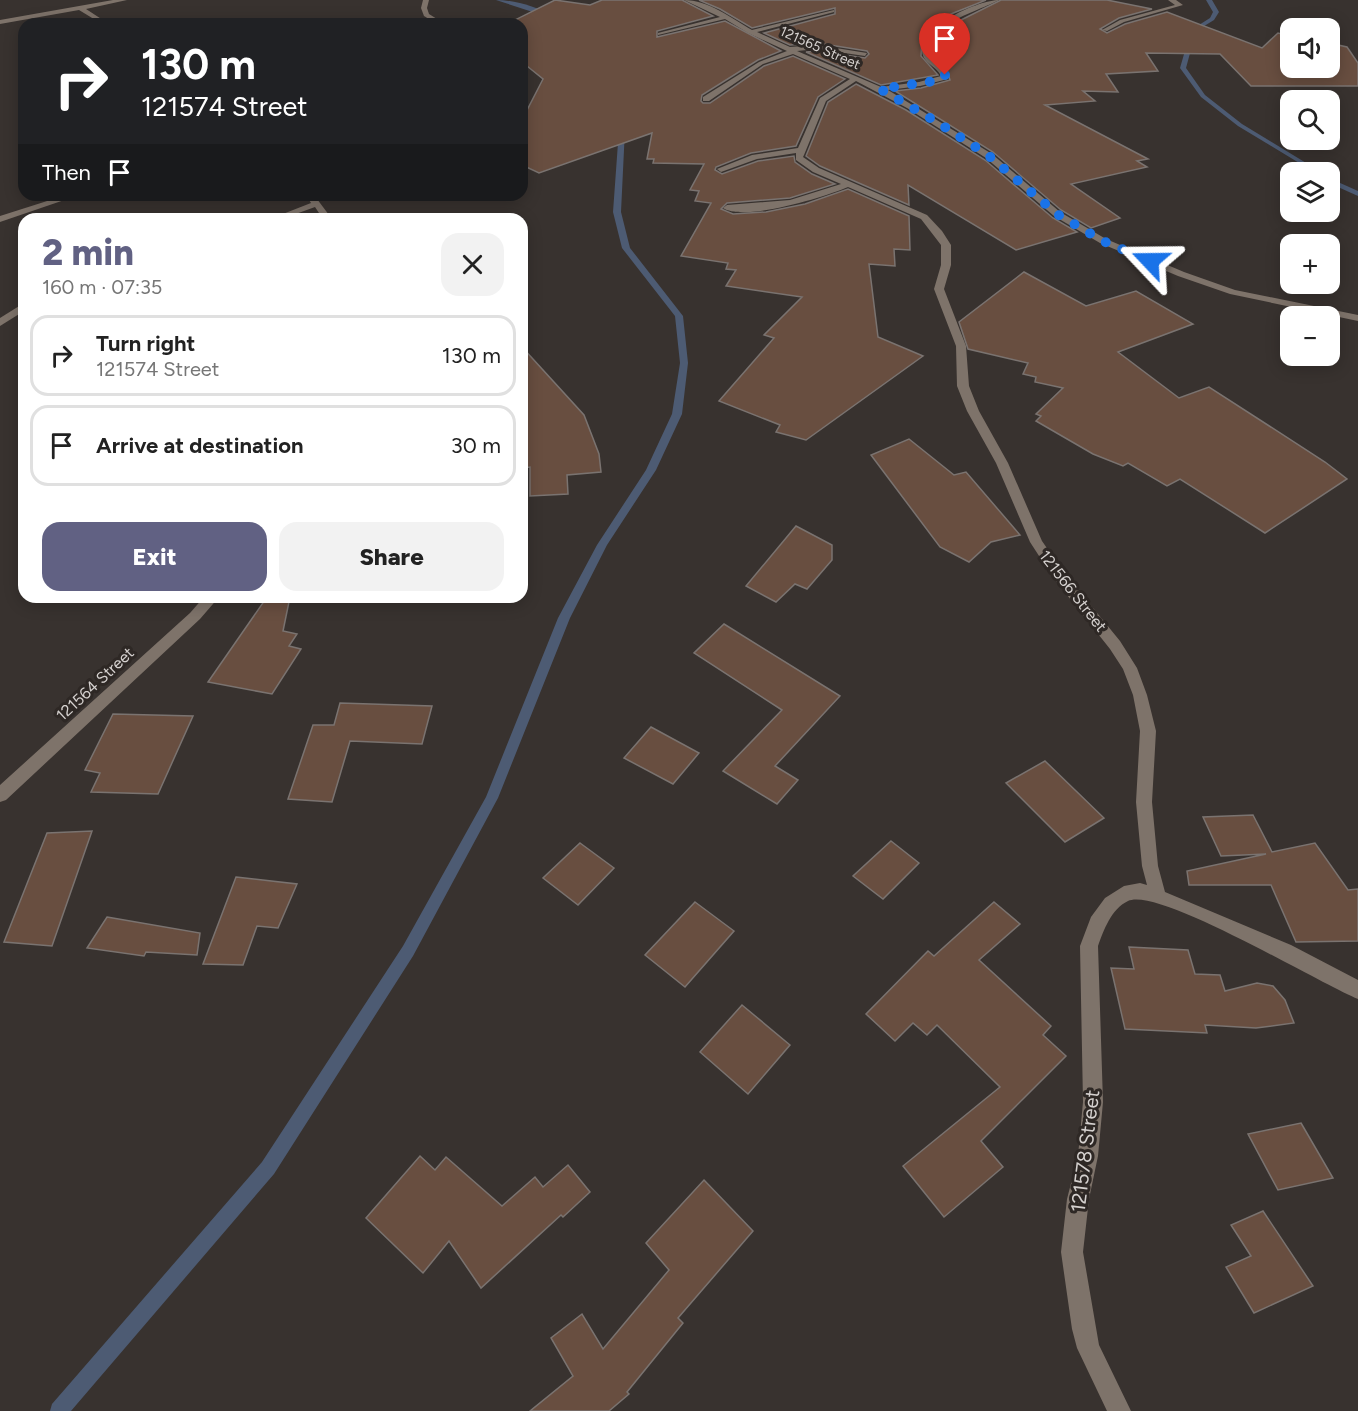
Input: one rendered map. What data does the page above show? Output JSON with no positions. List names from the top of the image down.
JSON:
{
  "streets": {
    "street": [
      "121565 Street",
      "121566 Street",
      "121564 Street",
      "121578 Street"
    ]
  },
  "crossings": [
    ["121566 Street", "121578 Street"]
  ],
  "page": {
    "map_buttons": ["+", "−"],
    "turn": ["130 m", "121574 Street"],
    "then": "Then",
    "heading": ["2 min", "160 m · 07:35"],
    "list": [
      {
        "name": "Turn right",
        "note": "121574 Street",
        "value": "130 m"
      },
      {
        "name": "Arrive at destination",
        "value": "30 m"
      }
    ],
    "buttons": ["Exit", "Share"]
  }
}
